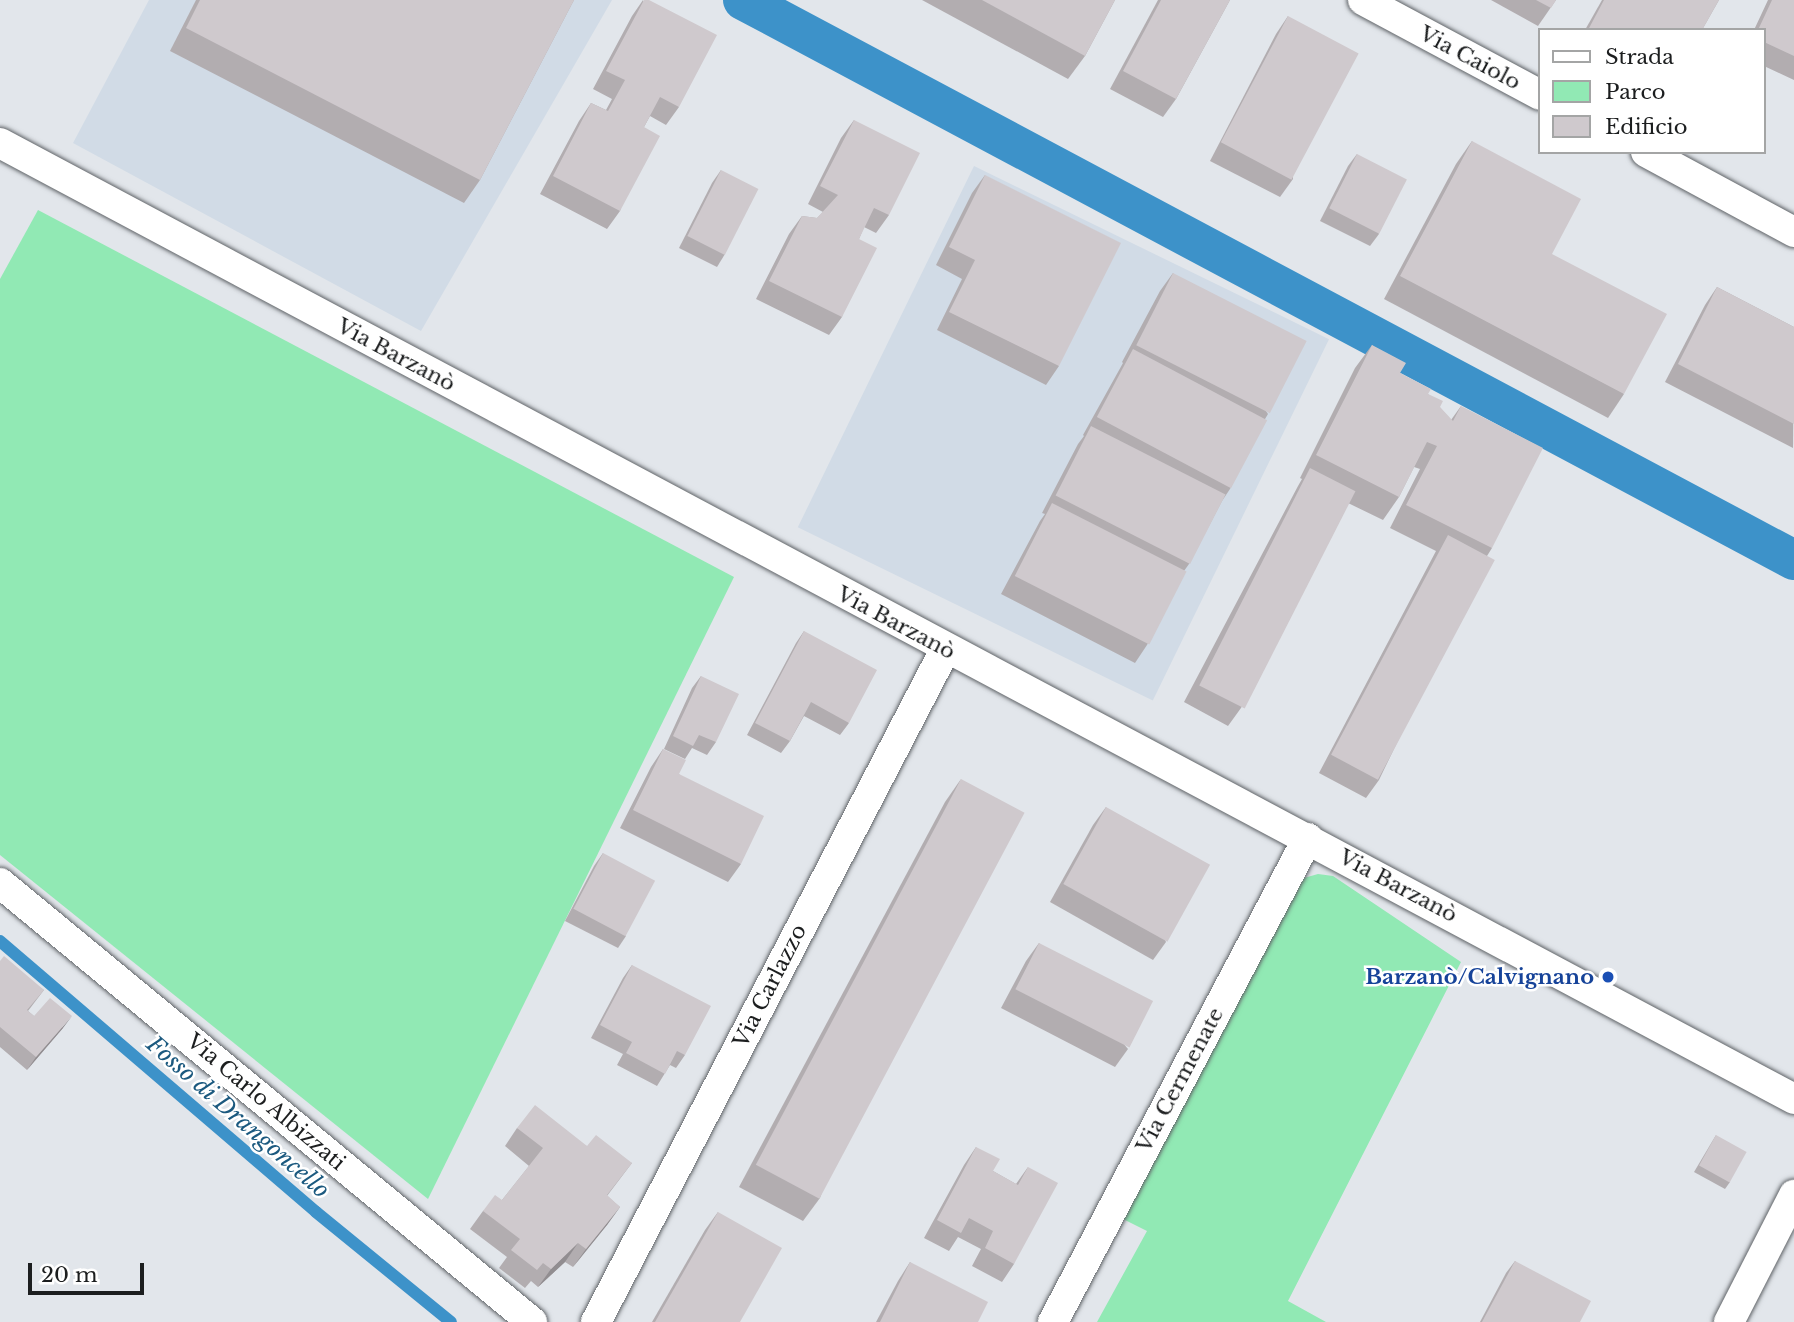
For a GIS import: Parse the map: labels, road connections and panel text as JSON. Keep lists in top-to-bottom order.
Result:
{
  "streets": {
    "street": [
      "Via Caiolo",
      "Via Barzanò",
      "Via Carlazzo",
      "Via Cermenate",
      "Via Carlo Albizzati"
    ]
  },
  "crossings": [
    ["Via Barzanò", "Via Carlazzo"],
    ["Via Barzanò", "Via Cermenate"]
  ],
  "water": ["Fosso di Drangoncello"],
  "places": ["Barzanò/Calvignano"],
  "legend": ["Strada", "Parco", "Edificio"],
  "scale_bar": "20 m"
}
